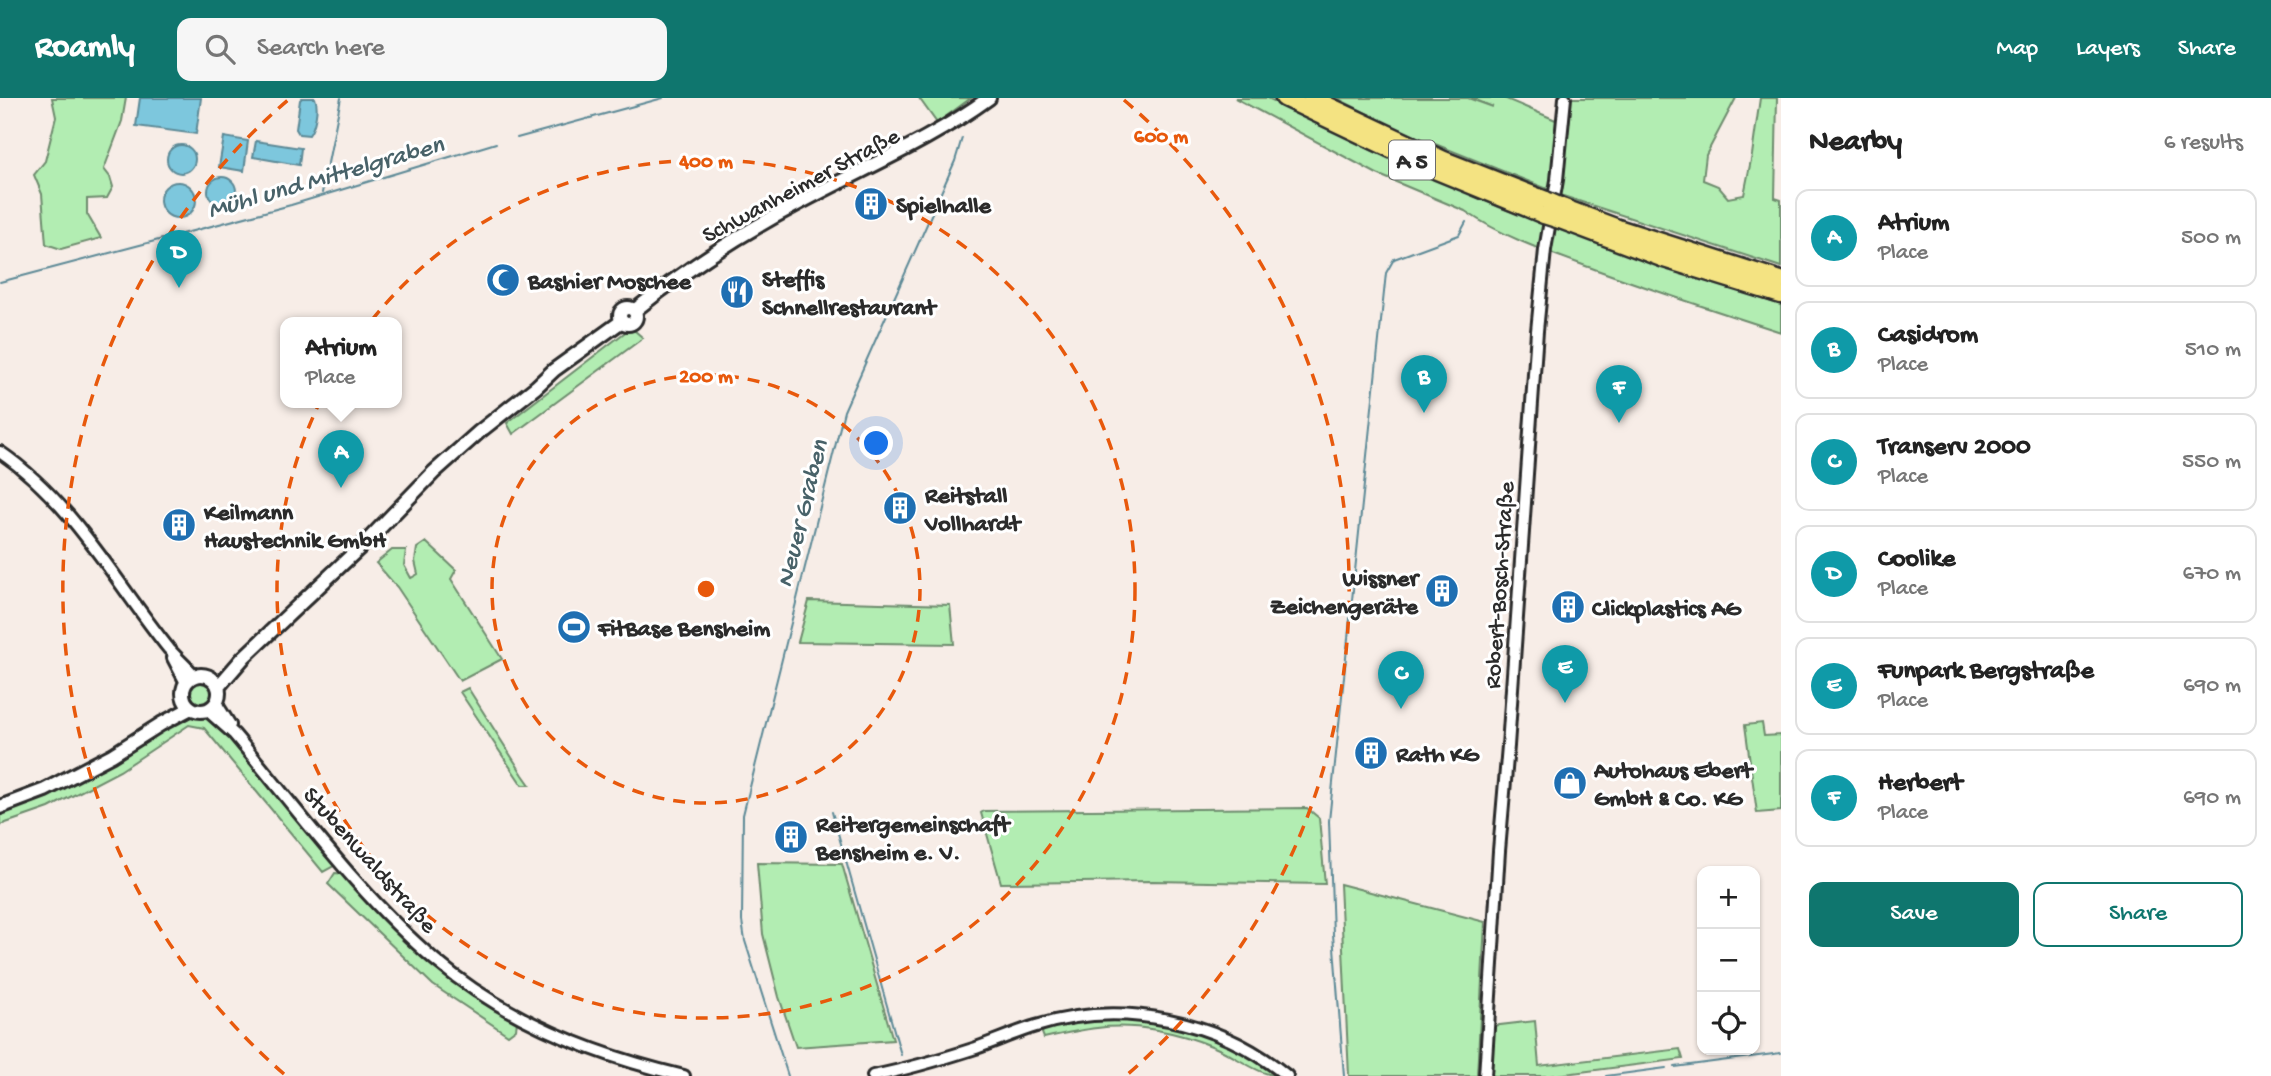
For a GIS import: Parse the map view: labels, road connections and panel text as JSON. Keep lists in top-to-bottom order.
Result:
{
  "streets": {
    "highway": ["A 5"],
    "main road": ["Schwanheimer Straße"],
    "street": ["Robert-Bosch-Straße", "Stubenwaldstraße"]
  },
  "crossings": [
    ["Schwanheimer Straße", "Stubenwaldstraße"]
  ],
  "water": ["Mühl und Mittelgraben", "Neuer Graben"],
  "places": {
    "building": [
      "Spielhalle",
      "Reitstall Vollhardt",
      "Keilmann Haustechnik GmbH",
      "Wissner Zeichengeräte",
      "Clickplastics AG",
      "Rath KG",
      "Reitergemeinschaft Bensheim e. V."
    ],
    "mosque": ["Bashier Moschee"],
    "restaurant": ["Steffis Schnellrestaurant"],
    "sports": ["FitBase Bensheim"],
    "shop": ["Autohaus Ebert GmbH & Co. KG"]
  },
  "page": {
    "header": "Roamly",
    "search": "Search here",
    "nav": ["Map", "Layers", "Share"],
    "heading": ["Nearby", "6 results"],
    "list": [
      {
        "mark": "A",
        "name": "Atrium",
        "note": "Place",
        "value": "500 m"
      },
      {
        "mark": "B",
        "name": "Casidrom",
        "note": "Place",
        "value": "510 m"
      },
      {
        "mark": "C",
        "name": "Transerv 2000",
        "note": "Place",
        "value": "550 m"
      },
      {
        "mark": "D",
        "name": "Coolike",
        "note": "Place",
        "value": "670 m"
      },
      {
        "mark": "E",
        "name": "Funpark Bergstraße",
        "note": "Place",
        "value": "690 m"
      },
      {
        "mark": "F",
        "name": "Herbert",
        "note": "Place",
        "value": "690 m"
      }
    ],
    "pins": [
      "D",
      "B",
      "F",
      "A",
      "E",
      "C"
    ],
    "popup": ["Atrium", "Place"],
    "buttons": ["Save", "Share"],
    "map_buttons": ["+", "−"]
  },
  "rings": ["600 m", "400 m", "200 m"]
}
